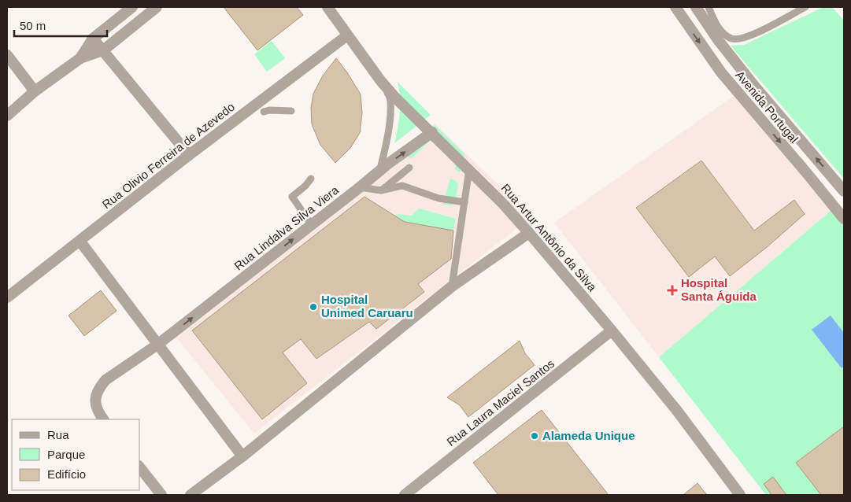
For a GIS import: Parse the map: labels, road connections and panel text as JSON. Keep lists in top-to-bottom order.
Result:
{
  "streets": {
    "street": [
      "Avenida Portugal",
      "Rua Olivio Ferreira de Azevedo",
      "Rua Lindalva Silva Viera",
      "Rua Artur Antônio da Silva",
      "Rua Laura Maciel Santos"
    ]
  },
  "crossings": [
    ["Rua Olivio Ferreira de Azevedo", "Rua Artur Antônio da Silva"],
    ["Rua Lindalva Silva Viera", "Rua Artur Antônio da Silva"],
    ["Rua Artur Antônio da Silva", "Rua Laura Maciel Santos"]
  ],
  "one_way": ["Rua Lindalva Silva Viera"],
  "places": {
    "health": ["Hospital Santa Águida"],
    "other": ["Hospital Unimed Caruaru", "Alameda Unique"]
  },
  "legend": ["Rua", "Parque", "Edifício"],
  "scale_bar": "50 m"
}
